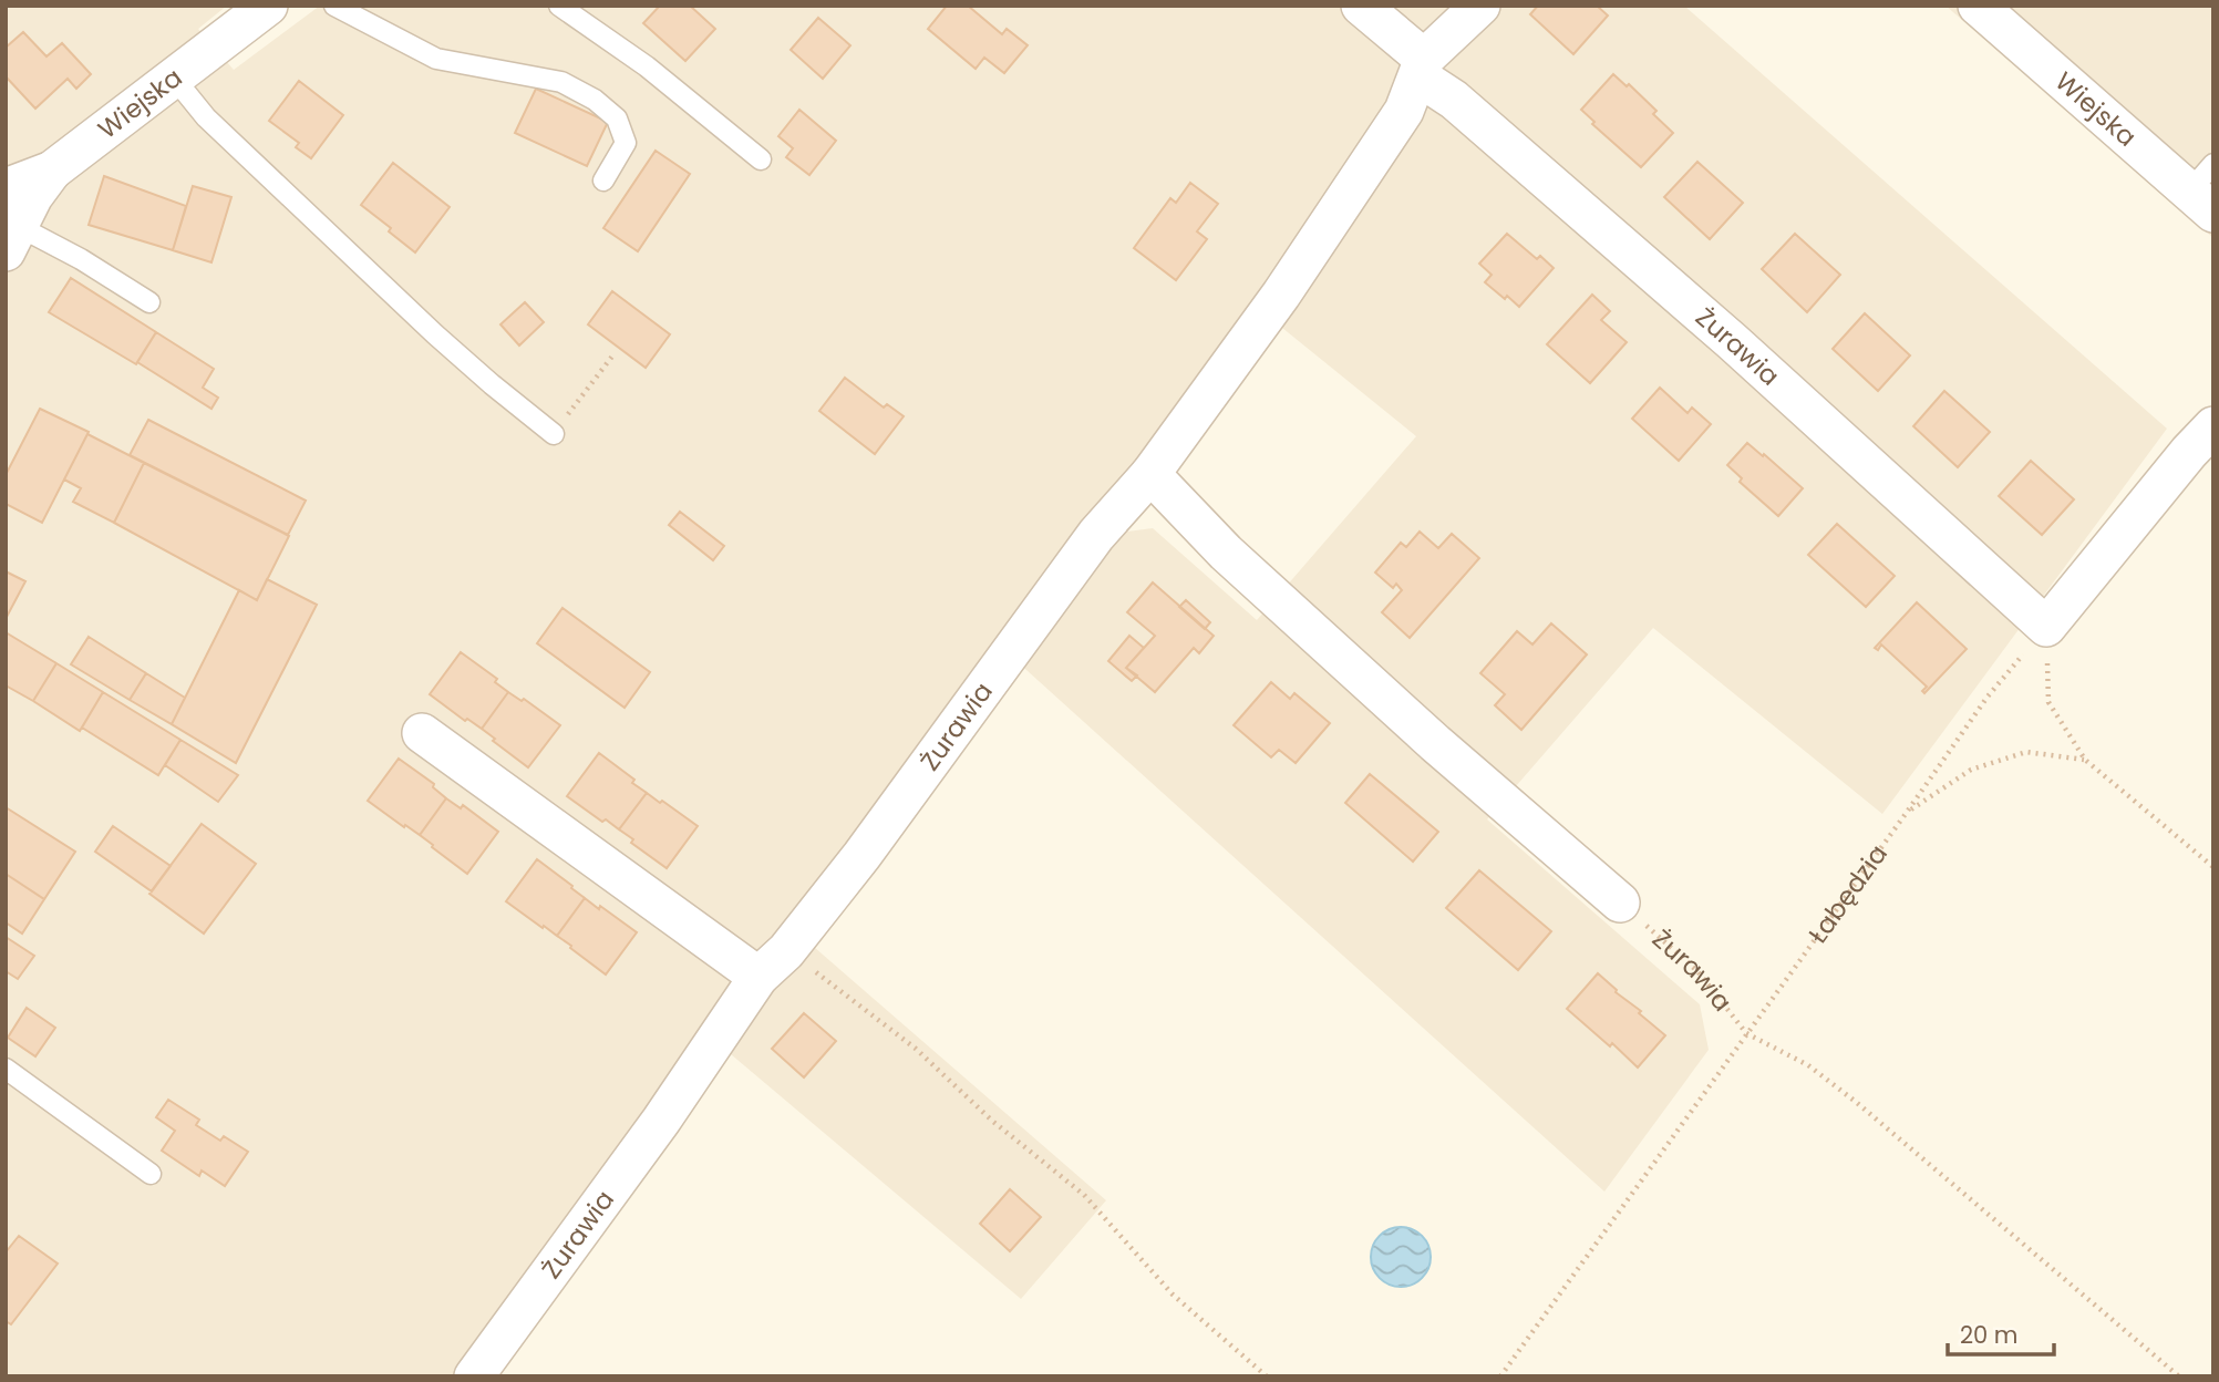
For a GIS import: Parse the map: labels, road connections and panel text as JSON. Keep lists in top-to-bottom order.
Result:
{
  "streets": {
    "street": ["Wiejska", "Żurawia"],
    "path": ["Łabędzia"]
  },
  "crossings": [
    ["Żurawia", "Łabędzia"]
  ],
  "scale_bar": "20 m"
}
